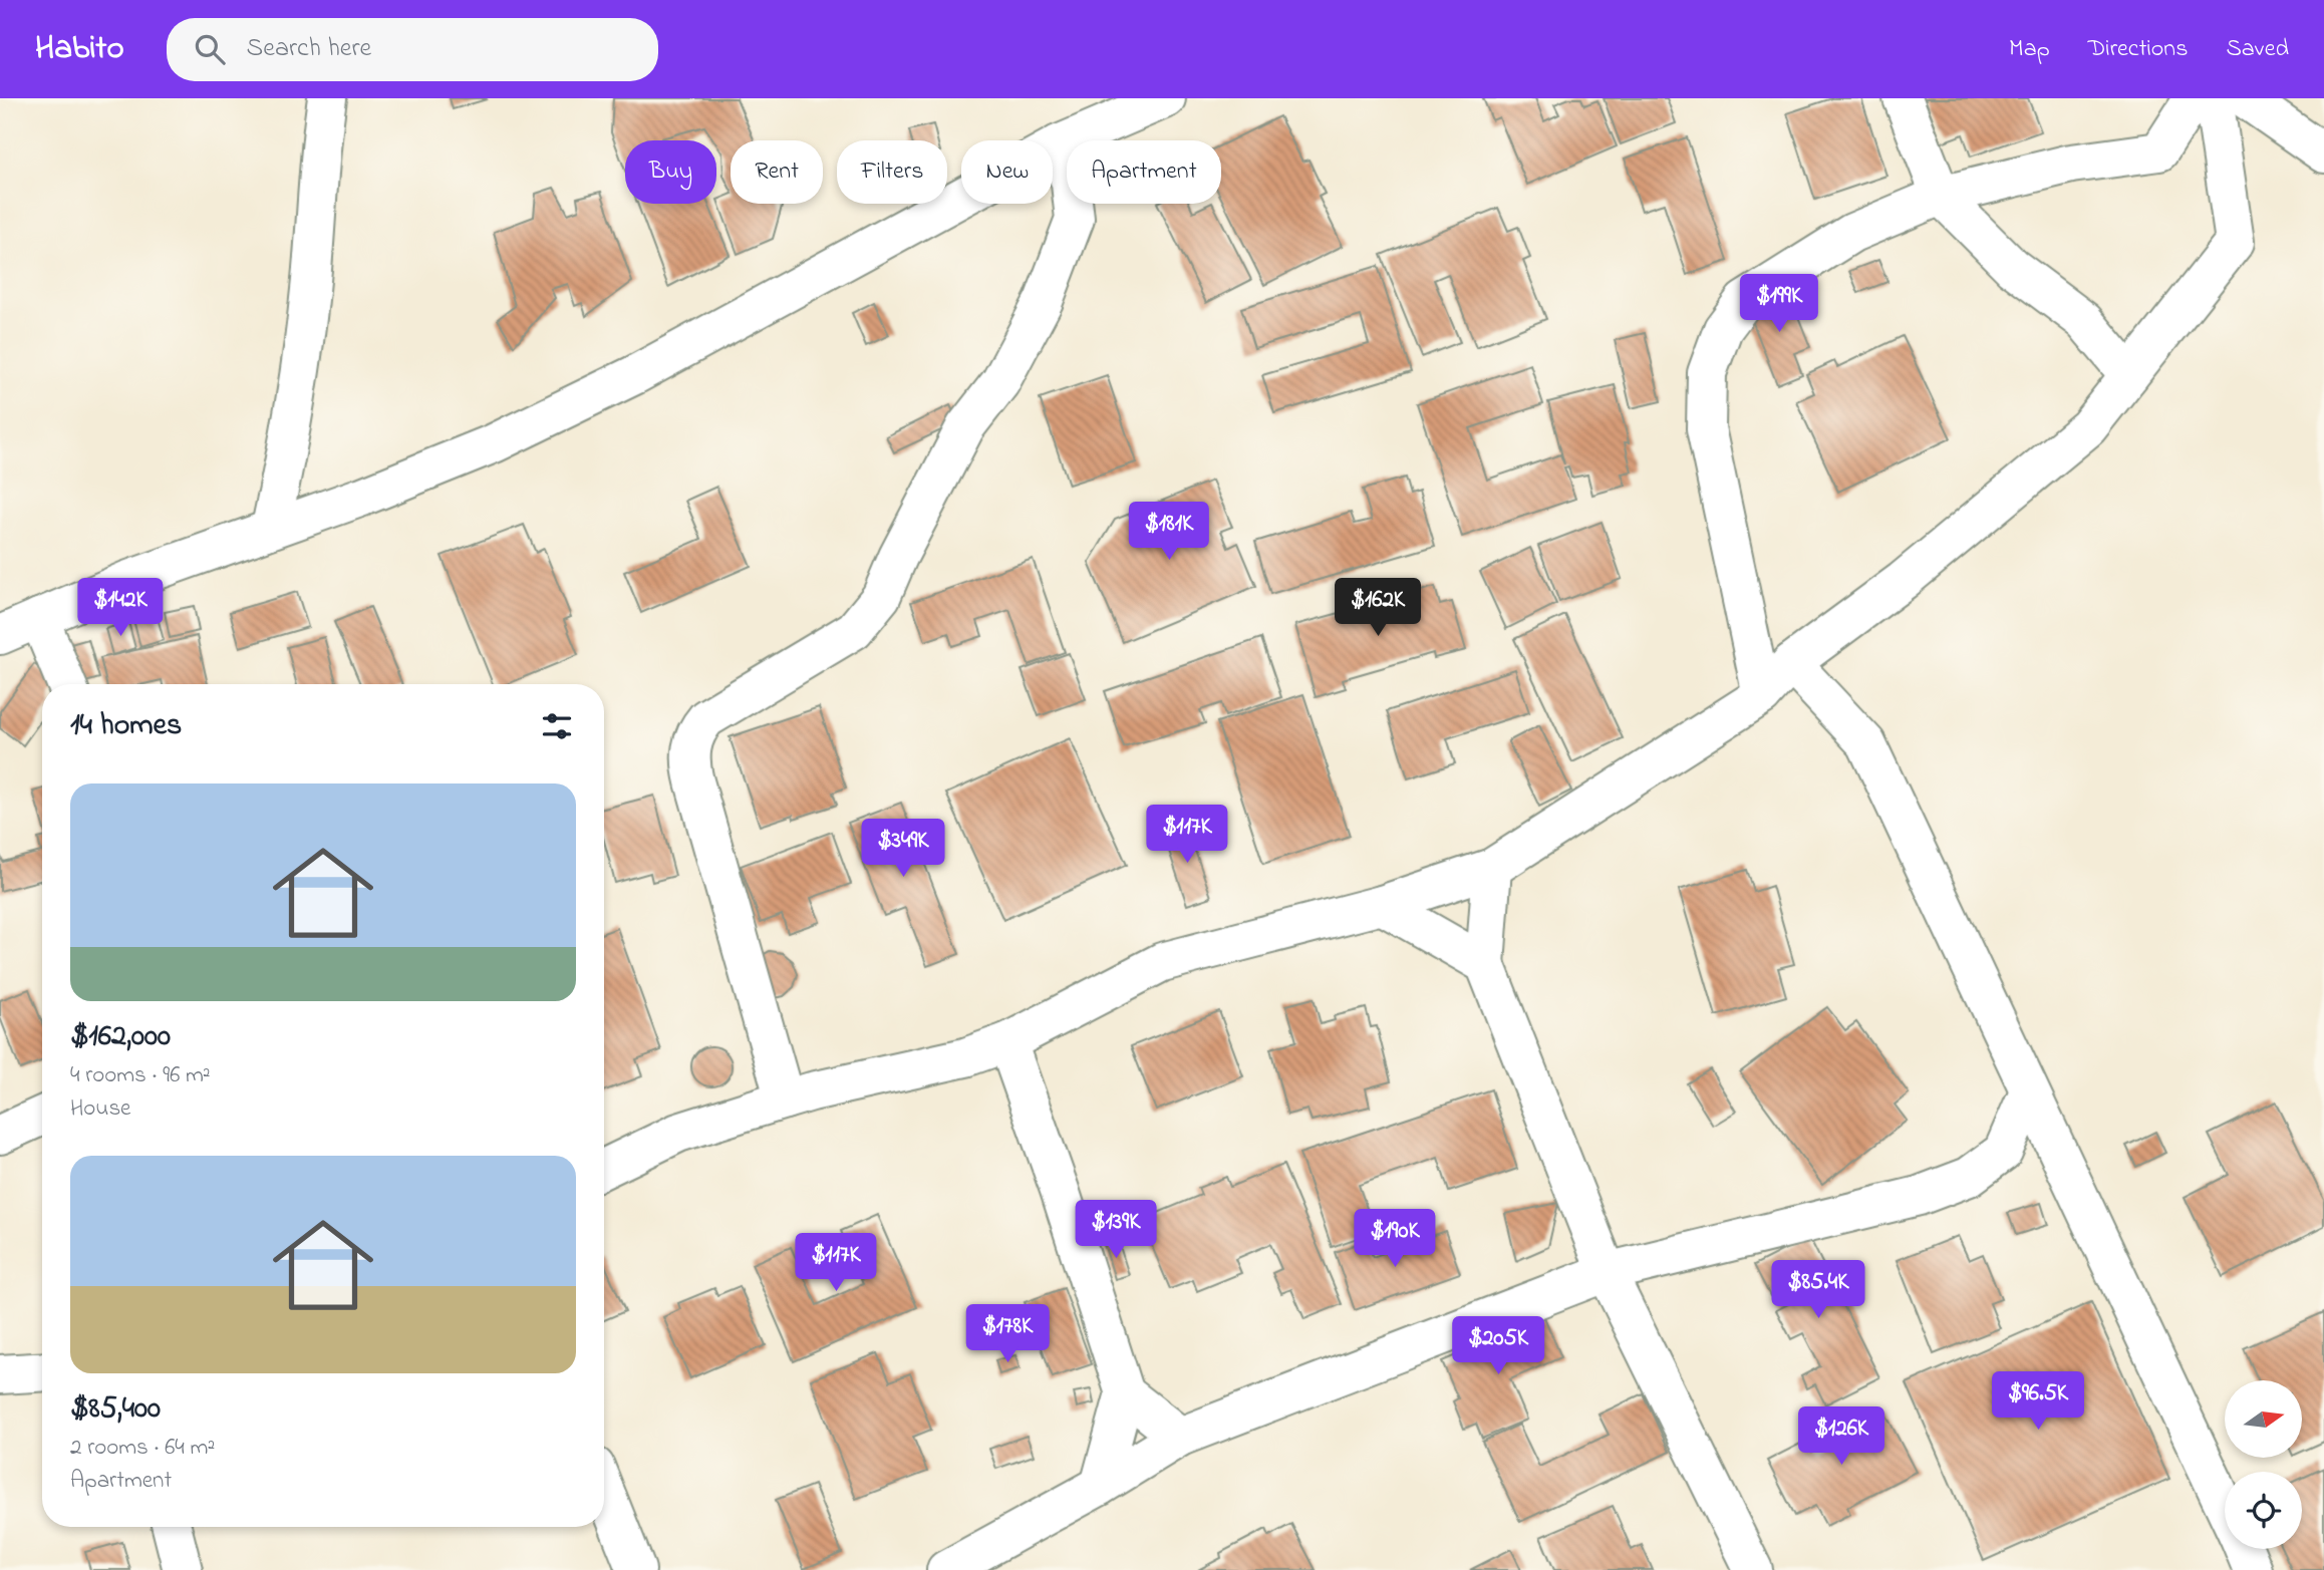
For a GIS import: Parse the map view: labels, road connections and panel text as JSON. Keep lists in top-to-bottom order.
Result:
{
  "north": "right",
  "page": {
    "header": "Habito",
    "search": "Search here",
    "nav": ["Map", "Directions", "Saved"],
    "chip": [
      "Buy",
      "Rent",
      "Filters",
      "New",
      "Apartment"
    ],
    "price": [
      "$199K",
      "$181K",
      "$142K",
      "$162K",
      "$117K",
      "$349K",
      "$139K",
      "$190K",
      "$117K",
      "$85.4K",
      "$178K",
      "$205K",
      "$96.5K",
      "$126K"
    ],
    "heading": "14 homes",
    "list": [
      {
        "name": "$162,000",
        "note": "4 rooms · 96 m² · House"
      },
      {
        "name": "$85,400",
        "note": "2 rooms · 64 m² · Apartment"
      }
    ]
  }
}
